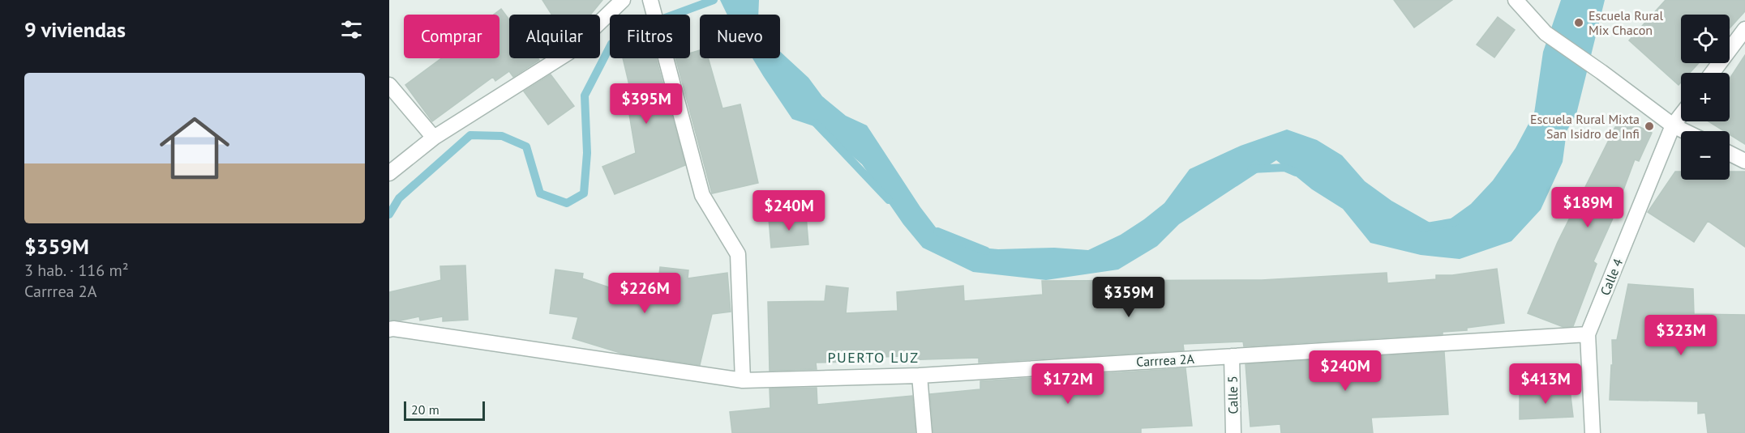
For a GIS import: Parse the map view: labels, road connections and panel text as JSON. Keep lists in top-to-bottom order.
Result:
{
  "streets": {
    "street": ["Calle 4", "Carrrea 2A", "Calle 5"]
  },
  "crossings": [
    ["Calle 4", "Carrrea 2A"],
    ["Carrrea 2A", "Calle 5"]
  ],
  "districts": ["PUERTO LUZ"],
  "places": ["Escuela Rural Mix Chacon", "Escuela Rural Mixta San Isidro de Infi"],
  "scale_bar": "20 m",
  "page": {
    "heading": "9 viviendas",
    "map_buttons": ["+", "−"],
    "chip": [
      "Comprar",
      "Alquilar",
      "Filtros",
      "Nuevo"
    ],
    "list": [
      {
        "name": "$359M",
        "note": "3 hab. · 116 m² · Carrrea 2A"
      }
    ],
    "price": [
      "$395M",
      "$189M",
      "$240M",
      "$226M",
      "$359M",
      "$323M",
      "$240M",
      "$172M",
      "$413M"
    ],
    "scale": "20 m"
  }
}
